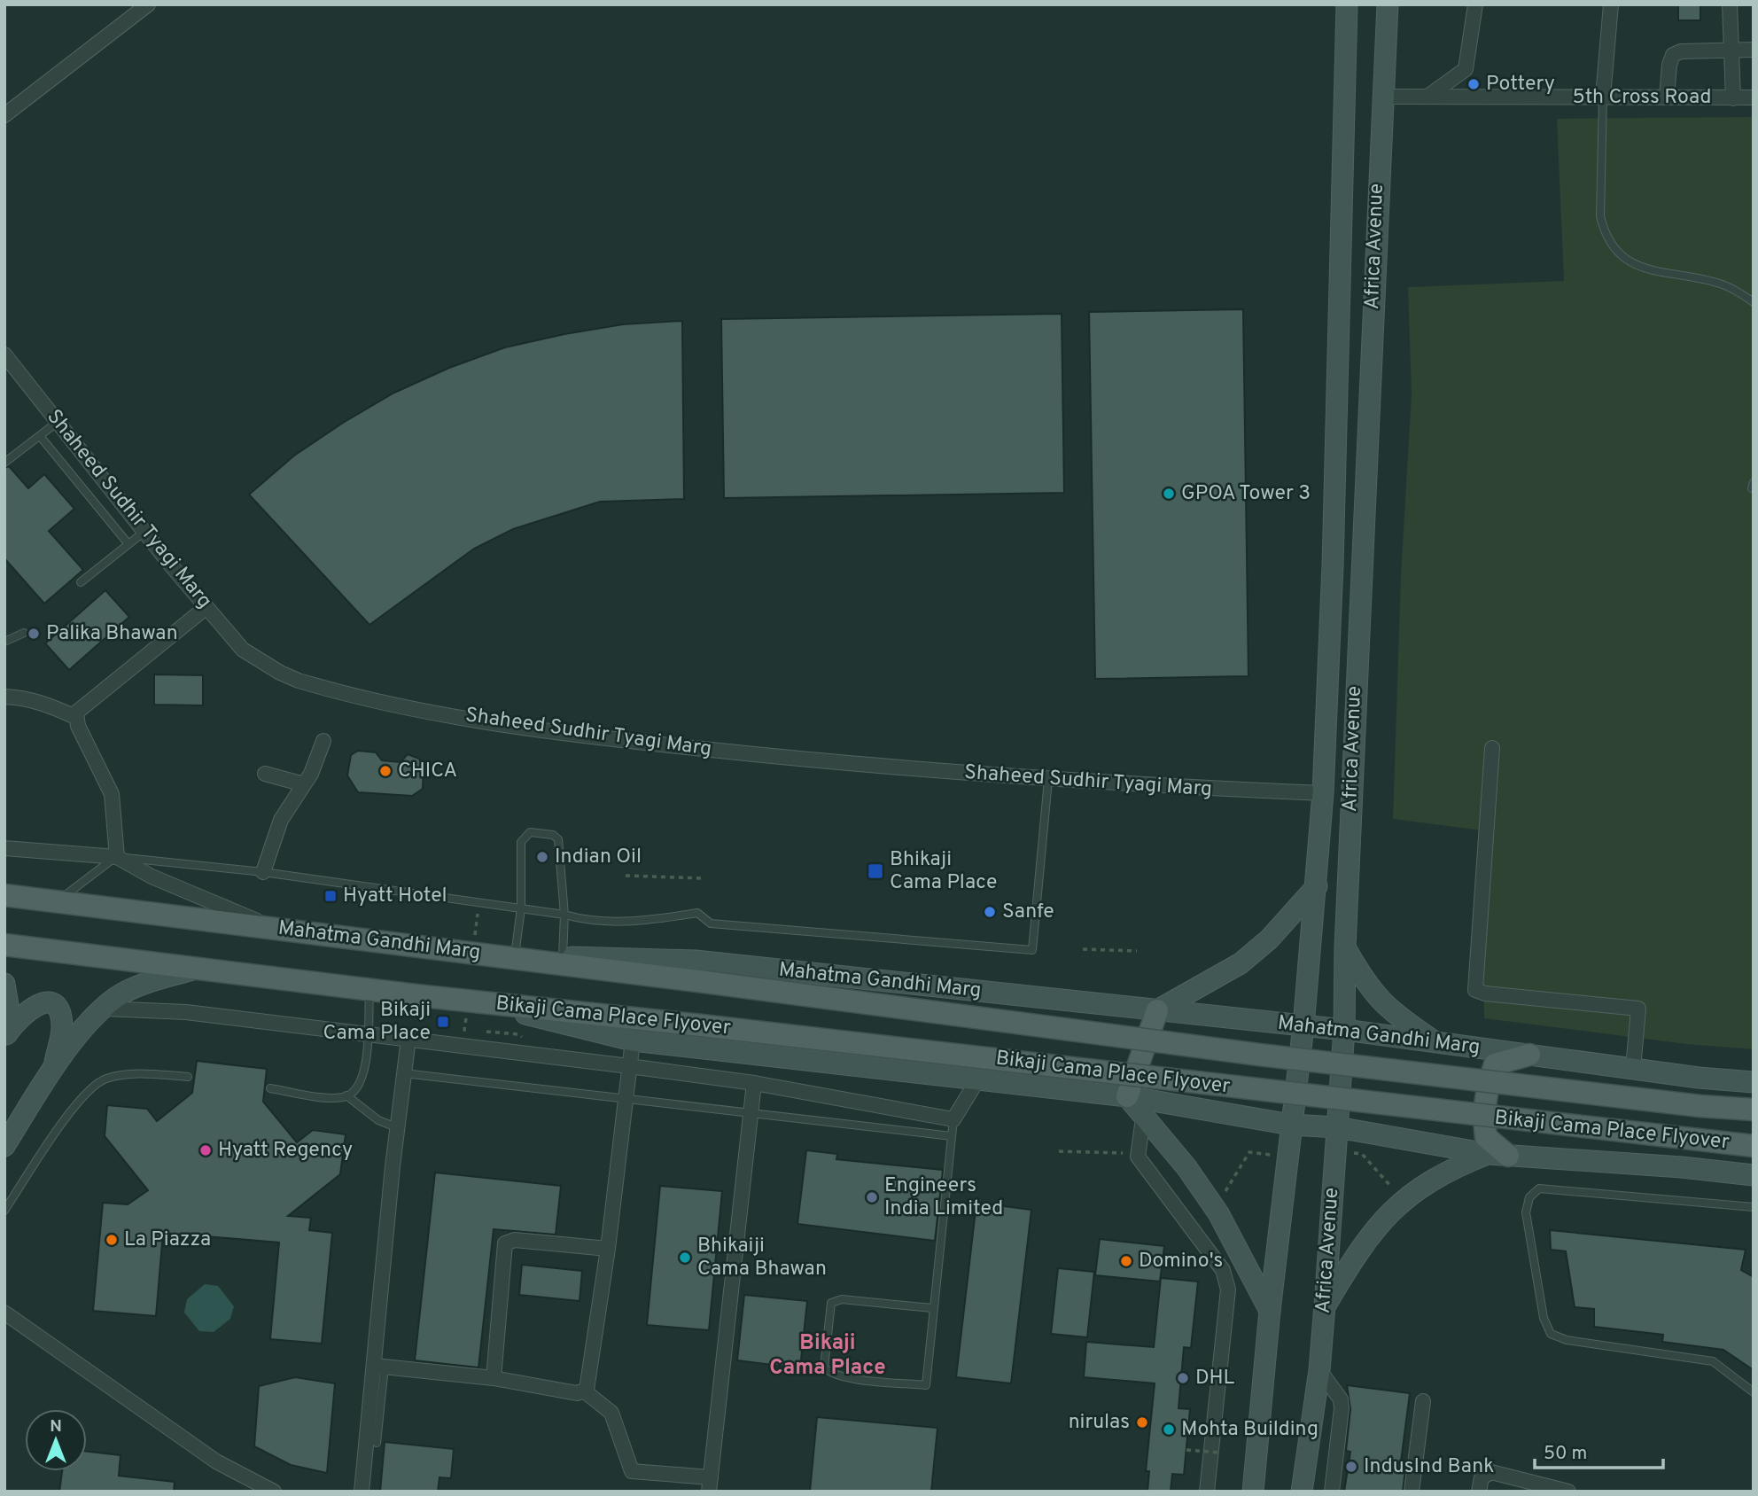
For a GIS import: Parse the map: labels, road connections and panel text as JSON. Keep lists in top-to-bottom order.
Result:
{
  "streets": {
    "main road": ["Africa Avenue", "Mahatma Gandhi Marg", "Bikaji Cama Place Flyover"],
    "street": ["5th Cross Road", "Shaheed Sudhir Tyagi Marg"]
  },
  "crossings": [
    ["5th Cross Road", "Africa Avenue"],
    ["Africa Avenue", "Shaheed Sudhir Tyagi Marg"],
    ["Africa Avenue", "Mahatma Gandhi Marg"],
    ["Mahatma Gandhi Marg", "Bikaji Cama Place Flyover"]
  ],
  "districts": ["Bikaji Cama Place"],
  "places": {
    "other": [
      "Pottery",
      "GPOA Tower 3",
      "Palika Bhawan",
      "CHICA",
      "Indian Oil",
      "Sanfe",
      "Hyatt Regency",
      "Engineers India Limited",
      "La Piazza",
      "Bhikaiji Cama Bhawan",
      "Domino's",
      "DHL",
      "nirulas",
      "Mohta Building",
      "IndusInd Bank"
    ],
    "transit": ["Bhikaji Cama Place", "Hyatt Hotel", "Bikaji Cama Place"]
  },
  "scale_bar": "50 m",
  "north": "top"
}
